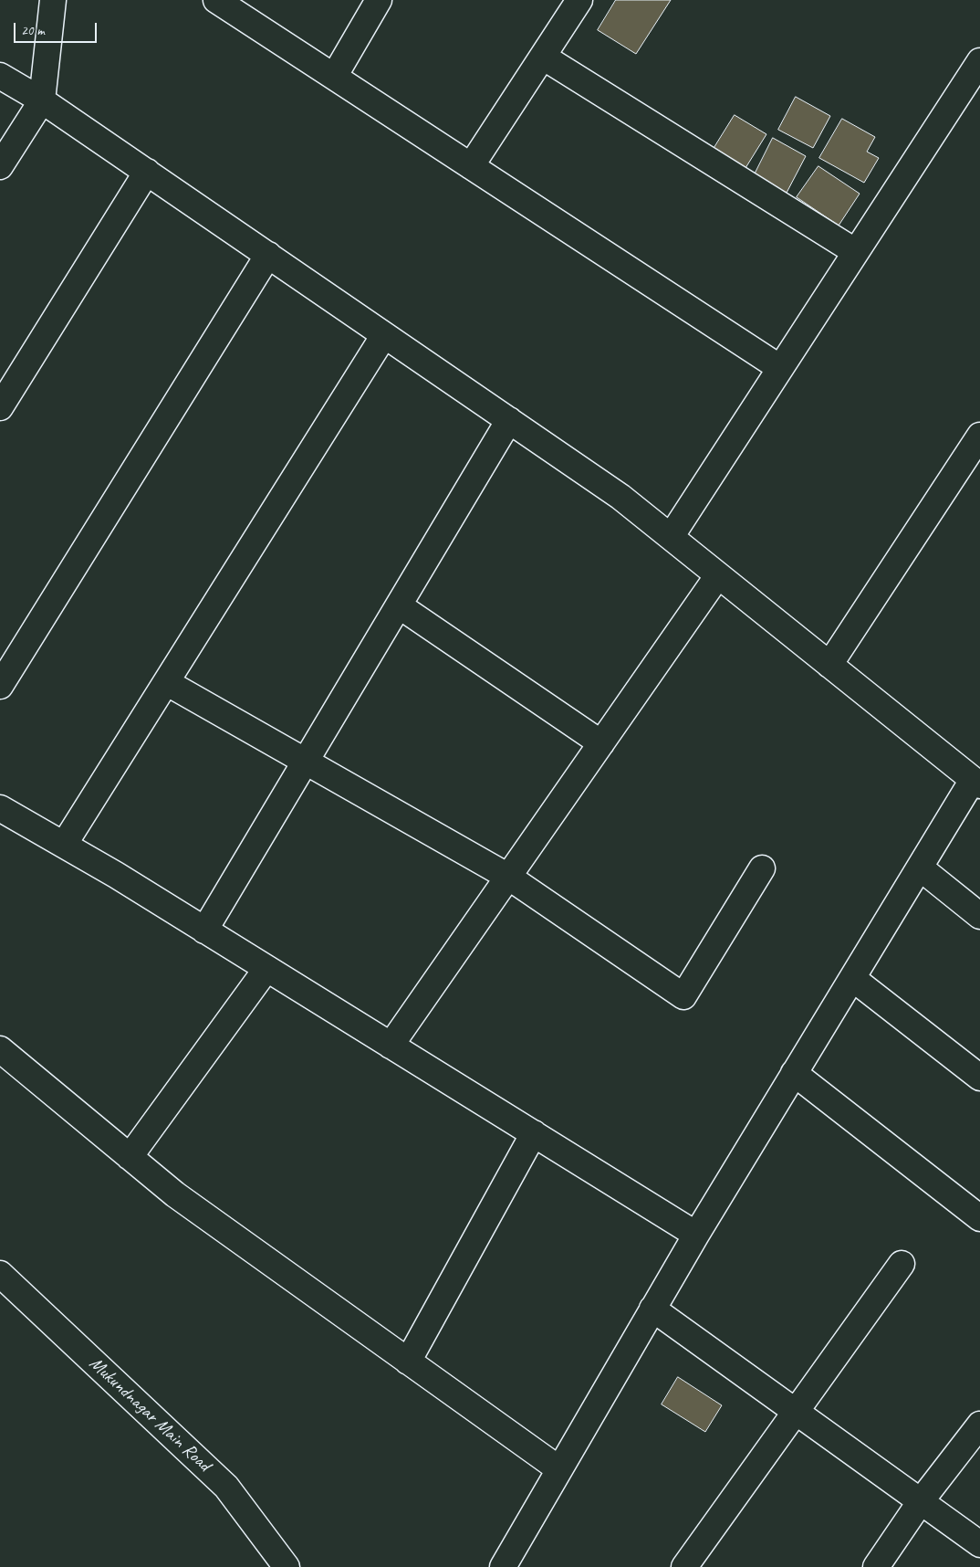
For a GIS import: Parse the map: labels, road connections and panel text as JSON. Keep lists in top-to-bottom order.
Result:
{
  "streets": {
    "street": ["Mukundnagar Main Road"]
  },
  "scale_bar": "20 m"
}
